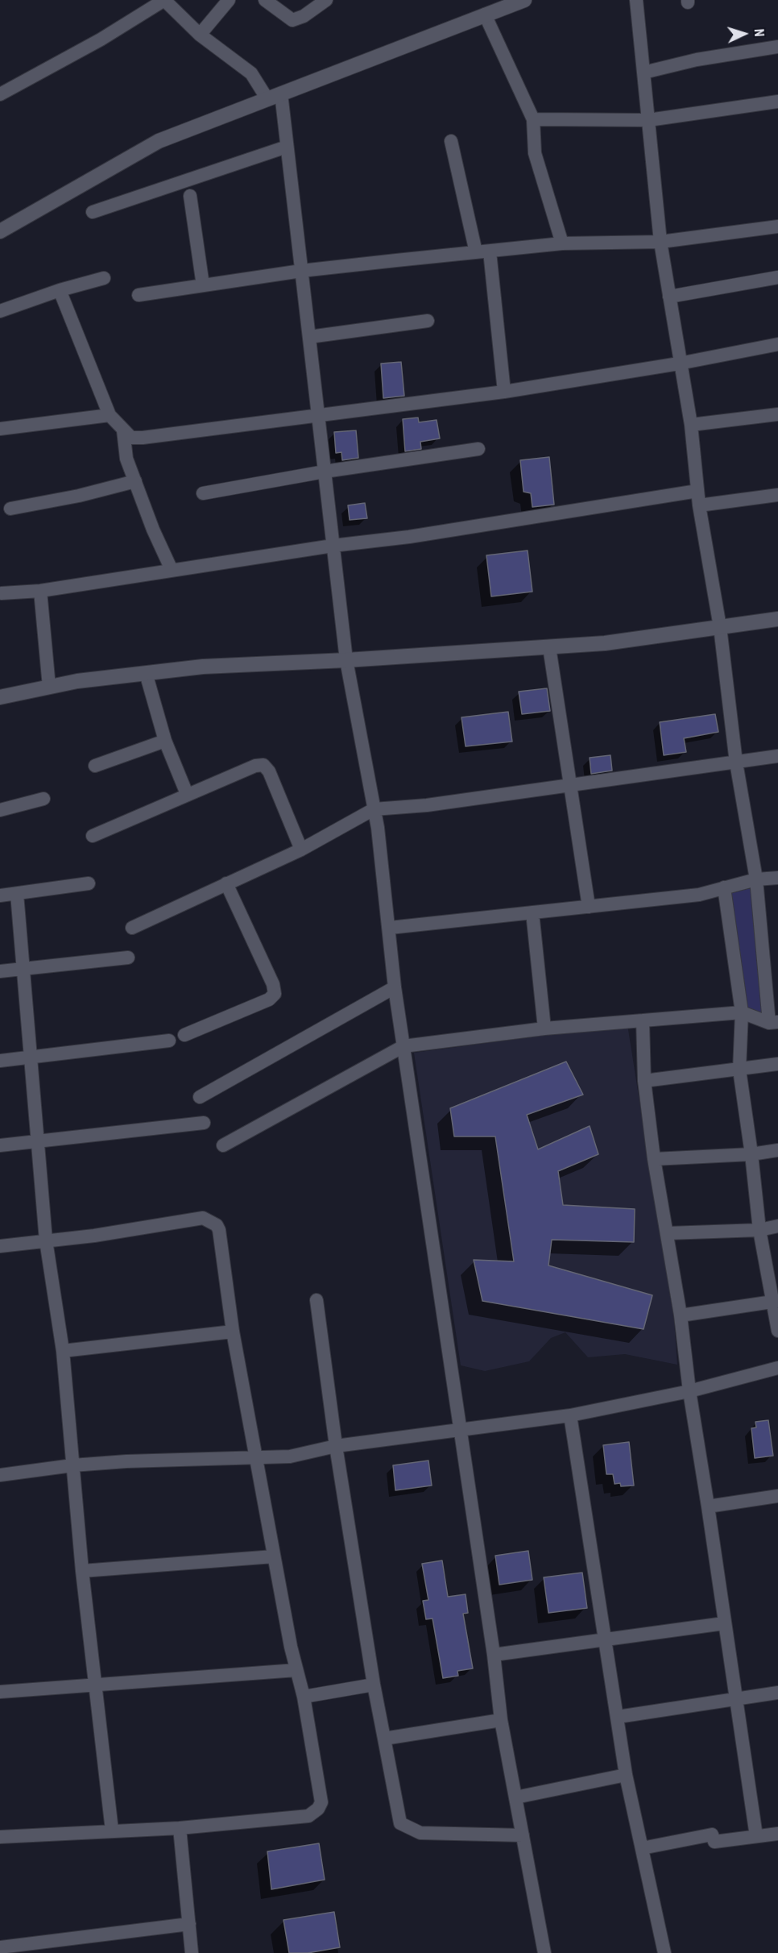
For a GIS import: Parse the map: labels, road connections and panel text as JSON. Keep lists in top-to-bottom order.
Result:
{
  "north": "right"
}
